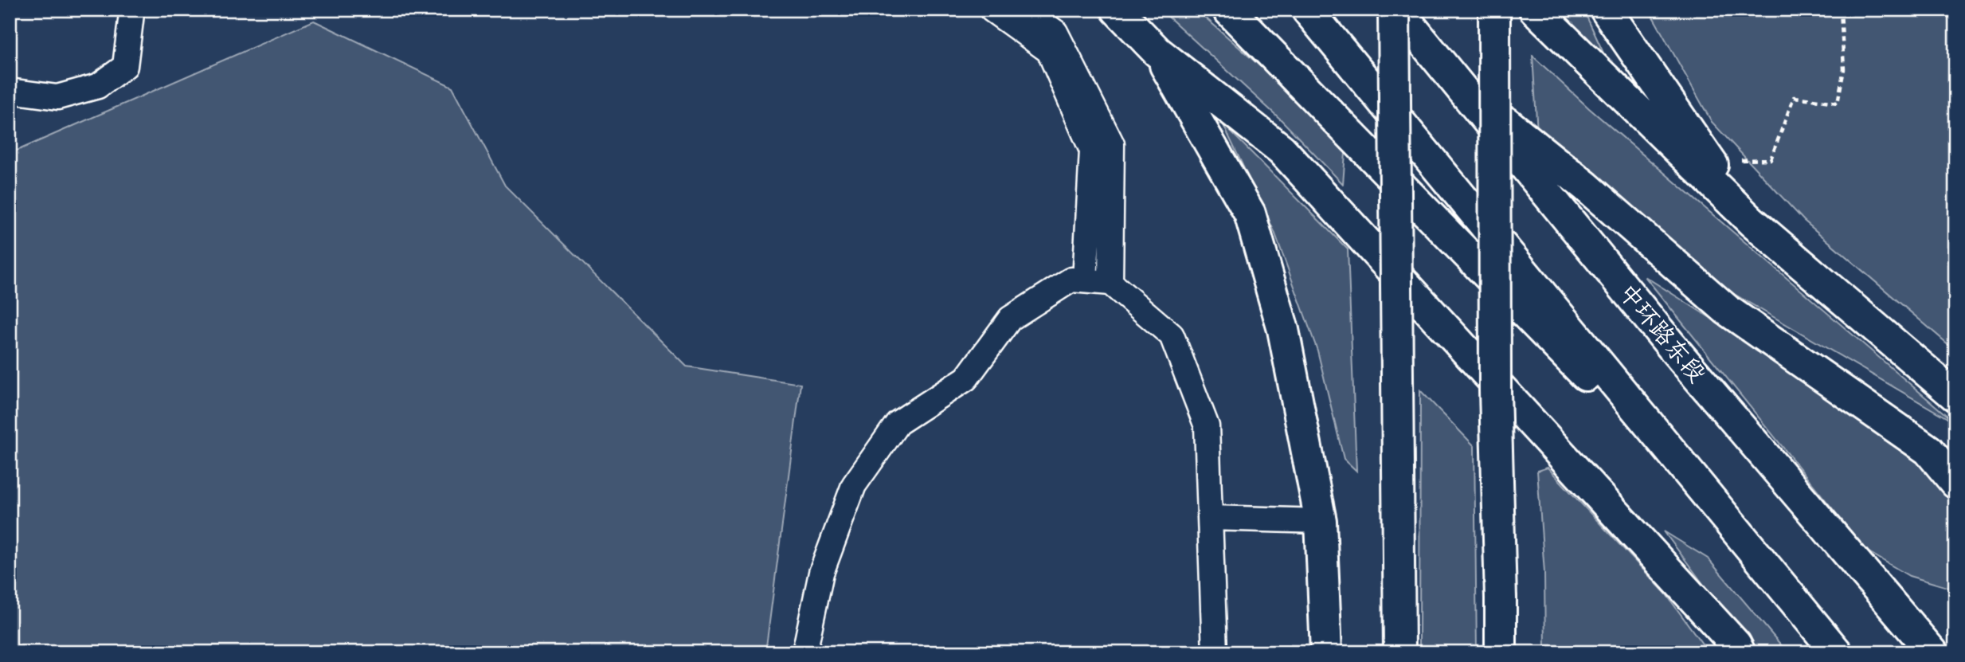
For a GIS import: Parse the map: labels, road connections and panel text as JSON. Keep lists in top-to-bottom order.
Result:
{
  "streets": {
    "highway": ["中环路东段"]
  }
}
